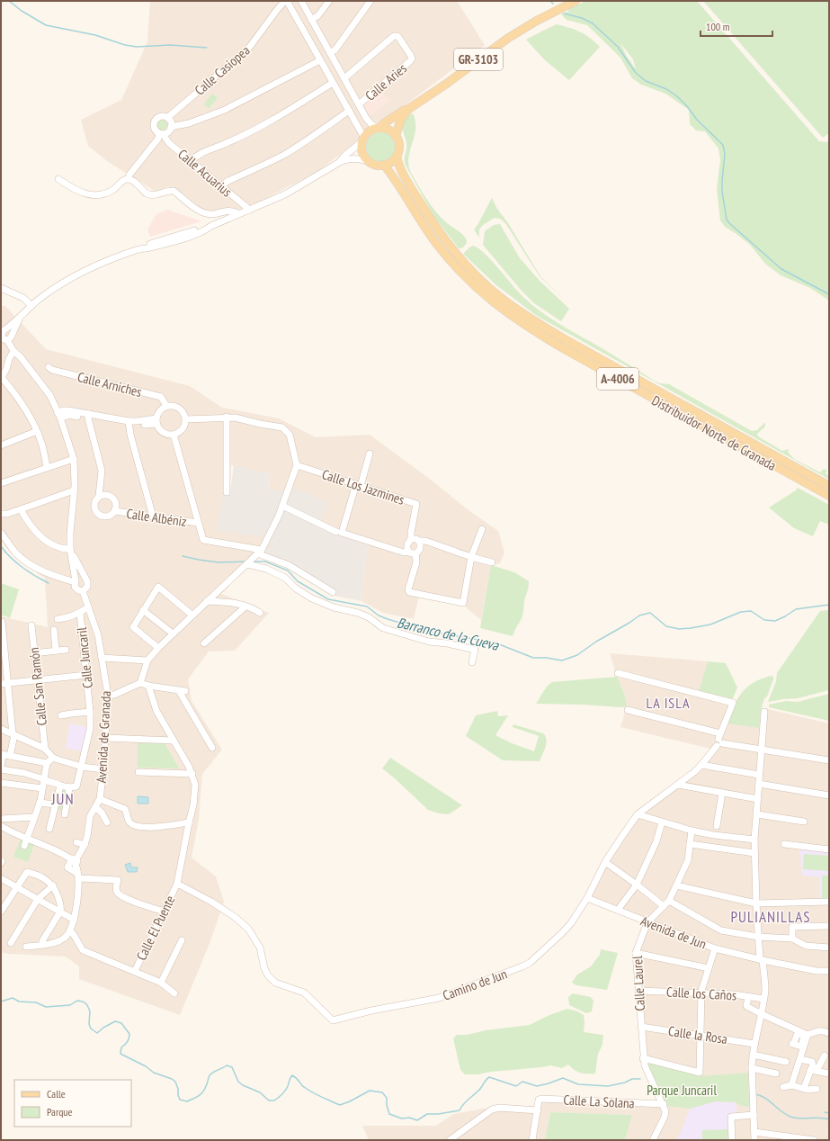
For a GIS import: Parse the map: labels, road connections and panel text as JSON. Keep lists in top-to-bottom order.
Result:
{
  "streets": {
    "main road": ["GR-3103", "A-4006", "Distribuidor Norte de Granada"],
    "street": [
      "Calle Casiopea",
      "Calle Aries",
      "Calle Acuarius",
      "Calle Arniches",
      "Calle Los Jazmines",
      "Calle Albéniz",
      "Calle Juncaril",
      "Calle San Ramón",
      "Avenida de Granada",
      "Calle El Puente",
      "Avenida de Jun",
      "Calle Laurel",
      "Camino de Jun",
      "Calle los Caños",
      "Calle la Rosa",
      "Calle La Solana"
    ]
  },
  "crossings": [
    ["GR-3103", "Calle Acuarius"],
    ["GR-3103", "Distribuidor Norte de Granada"],
    ["Calle Casiopea", "Calle Acuarius"],
    ["Calle El Puente", "Camino de Jun"],
    ["Avenida de Jun", "Calle Laurel"],
    ["Avenida de Jun", "Camino de Jun"],
    ["Calle Laurel", "Calle los Caños"],
    ["Calle Laurel", "Calle la Rosa"],
    ["Calle Laurel", "Calle La Solana"]
  ],
  "districts": ["LA ISLA", "JUN", "PULIANILLAS"],
  "water": ["Barranco de la Cueva"],
  "parks": ["Parque Juncaril"],
  "legend": ["Calle", "Parque"],
  "scale_bar": "100 m"
}
